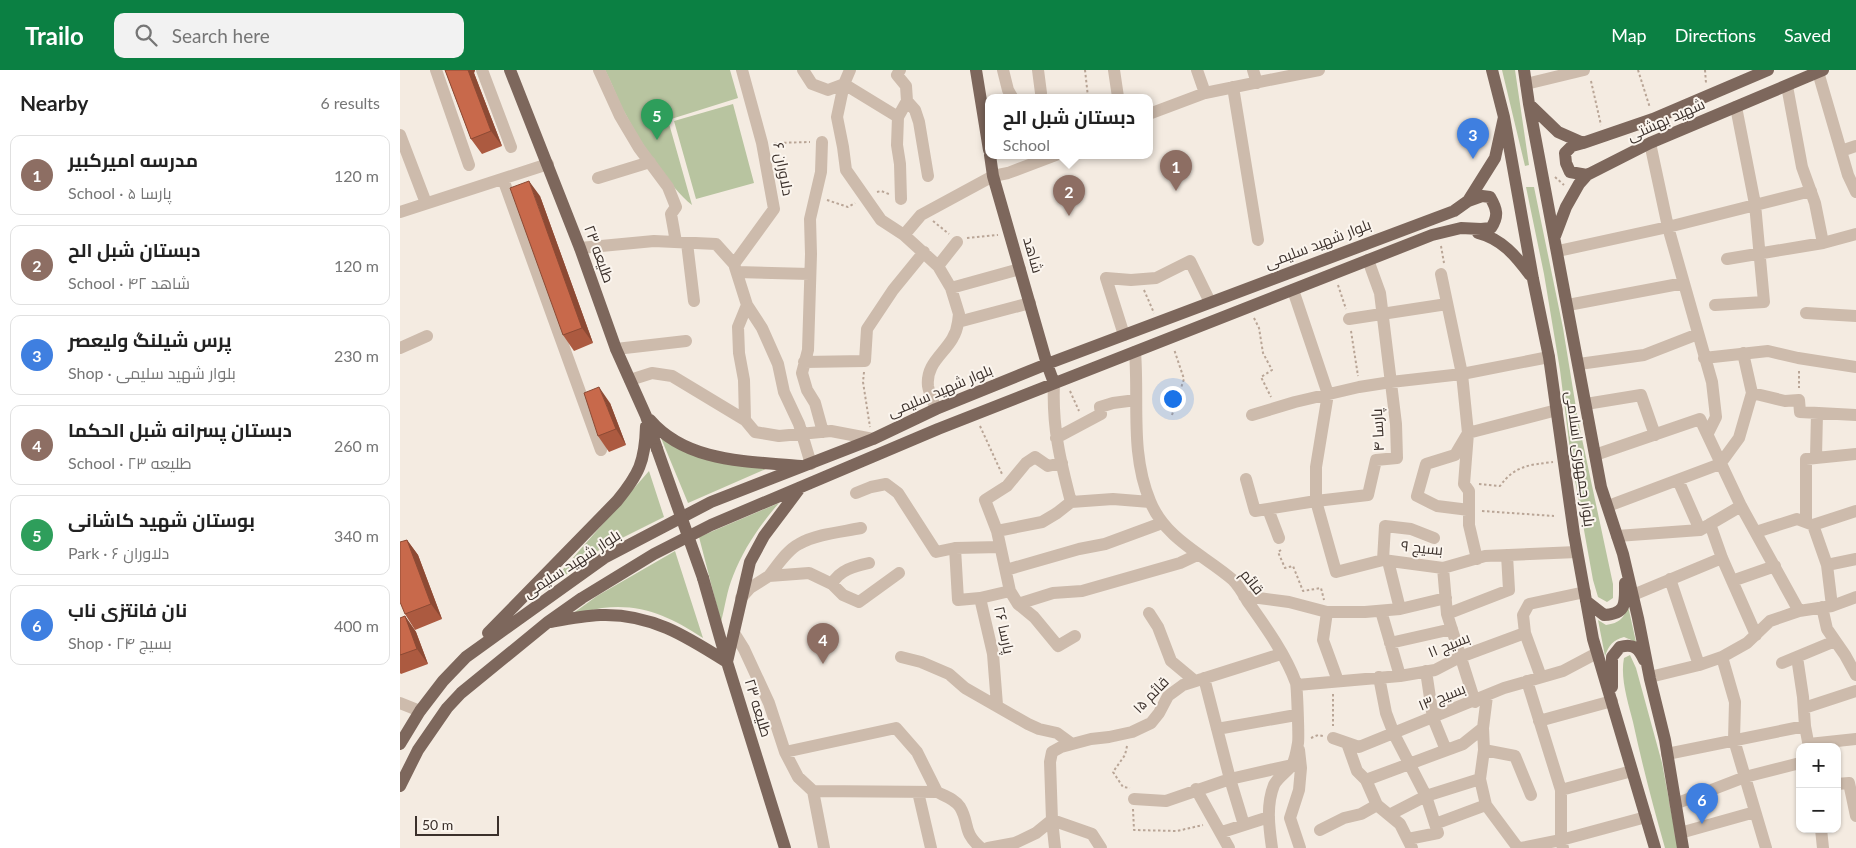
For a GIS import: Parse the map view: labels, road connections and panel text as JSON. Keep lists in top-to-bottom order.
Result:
{
  "streets": {
    "main road": [
      "شهید بهشتی",
      "بلوار شهید سلیمی",
      "طلیعه ۲۳",
      "شاهد",
      "بلوار جمهوری اسلامی"
    ],
    "street": [
      "دلاوران ۶",
      "پارسا ۴",
      "بسیج ۹",
      "قائم",
      "پارسا ۲۶",
      "بسیج ۱۱",
      "قائم ۱۵",
      "بسیج ۱۳"
    ]
  },
  "crossings": [
    ["شهید بهشتی", "بلوار جمهوری اسلامی"],
    ["بلوار شهید سلیمی", "شاهد"],
    ["بلوار شهید سلیمی", "بلوار جمهوری اسلامی"],
    ["پارسا ۴", "بسیج ۹"],
    ["بلوار جمهوری اسلامی", "بسیج ۹"],
    ["بلوار جمهوری اسلامی", "بسیج ۱۳"],
    ["قائم", "بسیج ۱۱"],
    ["قائم", "قائم ۱۵"]
  ],
  "scale_bar": "50 m",
  "page": {
    "header": "Trailo",
    "search": "Search here",
    "nav": ["Map", "Directions", "Saved"],
    "heading": ["Nearby", "6 results"],
    "popup": ["دبستان شبل الح", "School"],
    "pins": [
      "5",
      "3",
      "1",
      "2",
      "4",
      "6"
    ],
    "list": [
      {
        "mark": "1",
        "name": "مدرسه امیرکبیر",
        "note": "School · پارسا ۵",
        "value": "120 m"
      },
      {
        "mark": "2",
        "name": "دبستان شبل الح",
        "note": "School · شاهد ۴۲",
        "value": "120 m"
      },
      {
        "mark": "3",
        "name": "پرس شیلنگ ولیعصر",
        "note": "Shop · بلوار شهید سلیمی",
        "value": "230 m"
      },
      {
        "mark": "4",
        "name": "دبستان پسرانه شبل الحکما",
        "note": "School · طلیعه ۲۳",
        "value": "260 m"
      },
      {
        "mark": "5",
        "name": "بوستان شهید کاشانی",
        "note": "Park · دلاوران ۶",
        "value": "340 m"
      },
      {
        "mark": "6",
        "name": "نان فانتزی ناب",
        "note": "Shop · بسیج ۲۴",
        "value": "400 m"
      }
    ],
    "map_buttons": ["+", "−"],
    "scale": "50 m"
  }
}
